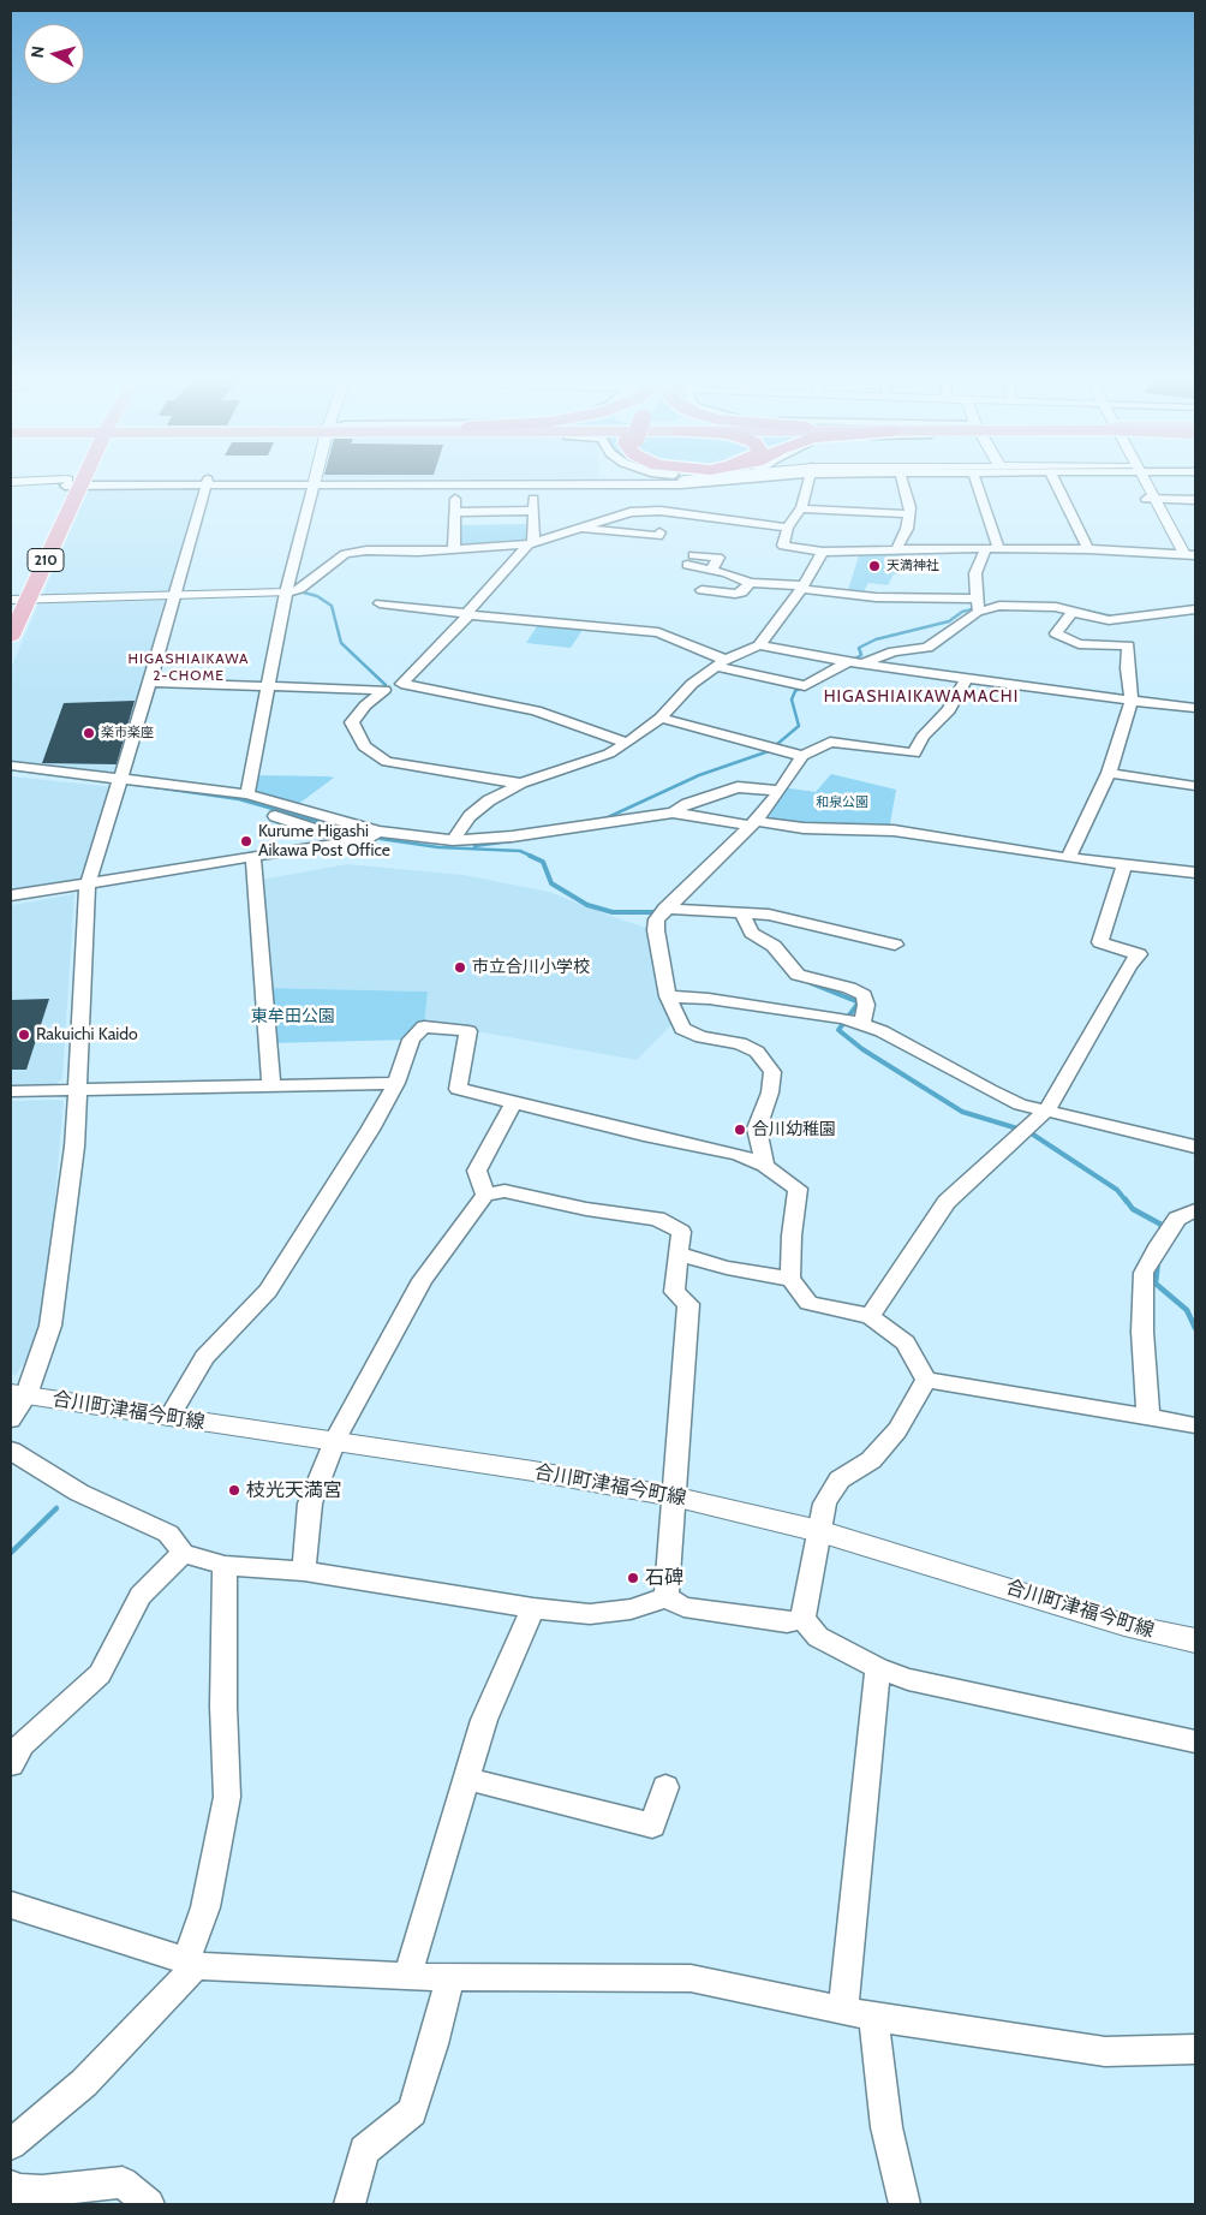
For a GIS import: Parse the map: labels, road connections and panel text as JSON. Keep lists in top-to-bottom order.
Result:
{
  "streets": {
    "highway": ["210"],
    "street": ["合川町津福今町線"]
  },
  "districts": ["HIGASHIAIKAWA 2-CHOME", "HIGASHIAIKAWAMACHI"],
  "parks": ["和泉公園", "東牟田公園"],
  "places": [
    "天満神社",
    "楽市楽座",
    "Kurume Higashi Aikawa Post Office",
    "市立合川小学校",
    "Rakuichi Kaido",
    "合川幼稚園",
    "枝光天満宮",
    "石碑"
  ],
  "north": "left"
}
